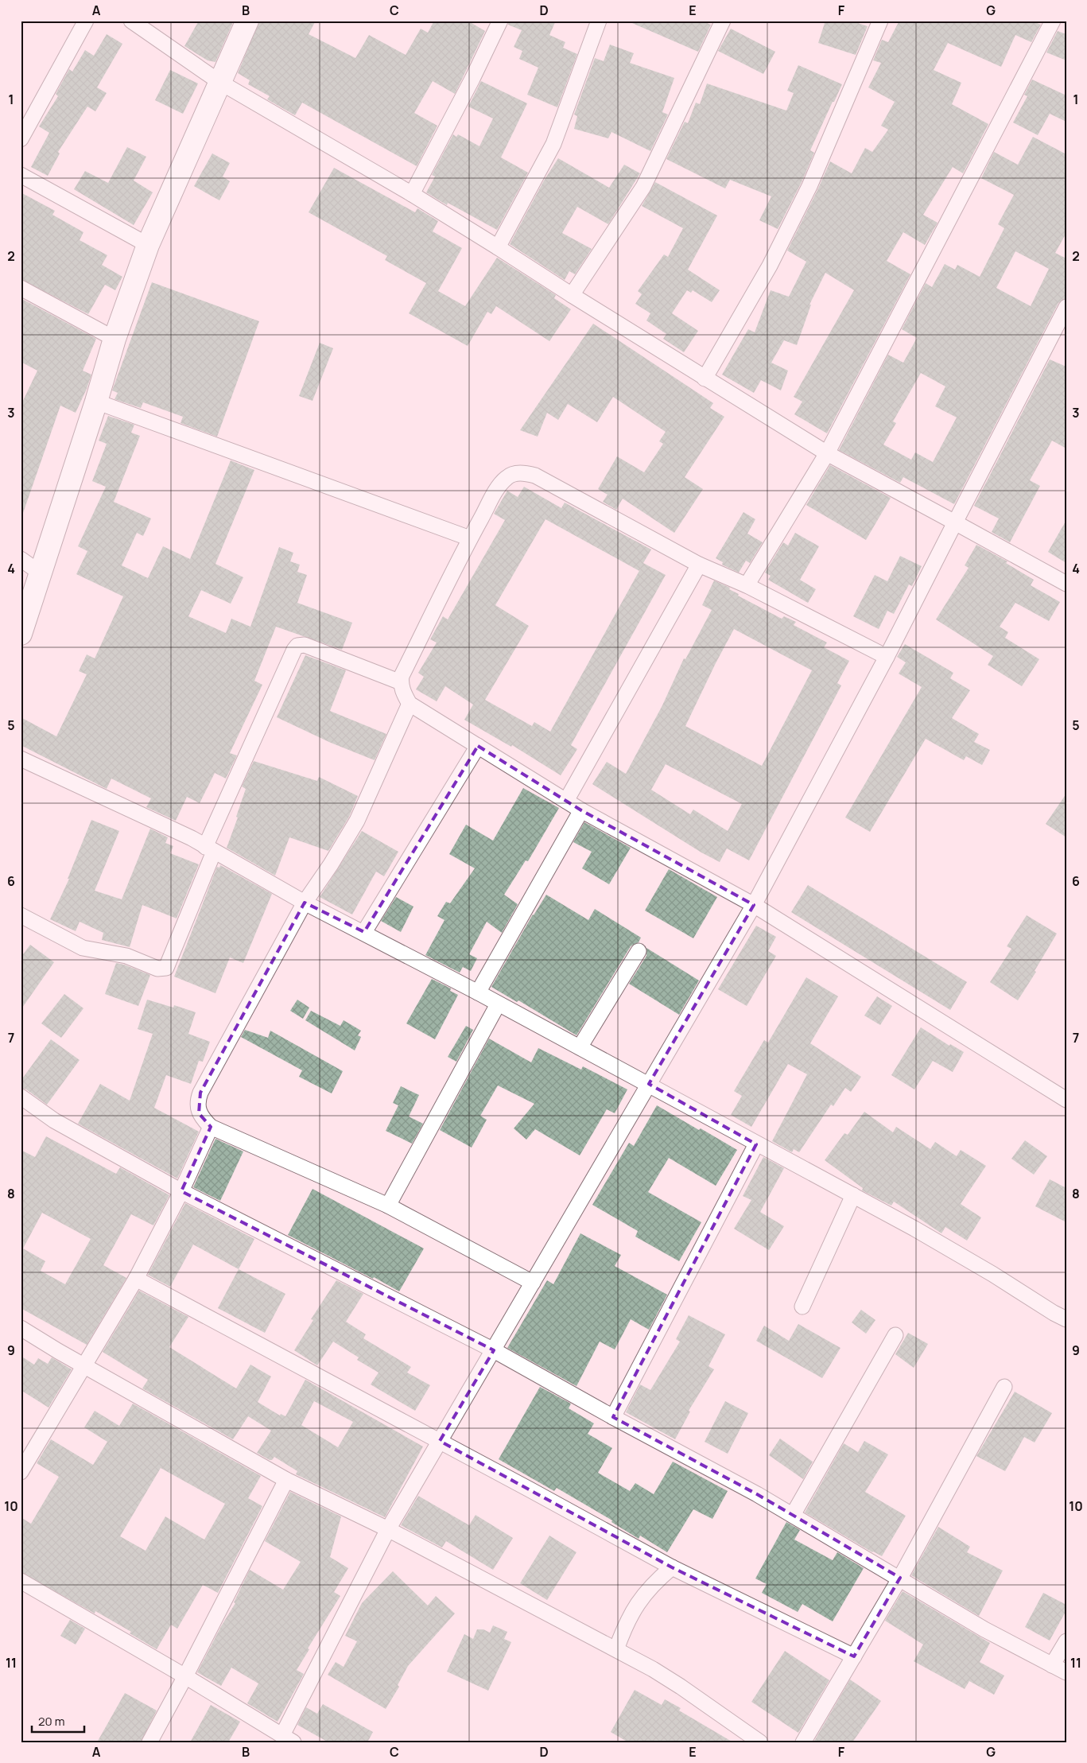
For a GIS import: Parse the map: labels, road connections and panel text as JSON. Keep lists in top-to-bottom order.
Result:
{
  "scale_bar": "20 m",
  "grid": {
    "columns": [
      "A",
      "B",
      "C",
      "D",
      "E",
      "F",
      "G"
    ],
    "rows": [
      "1",
      "2",
      "3",
      "4",
      "5",
      "6",
      "7",
      "8",
      "9",
      "10",
      "11"
    ]
  }
}
